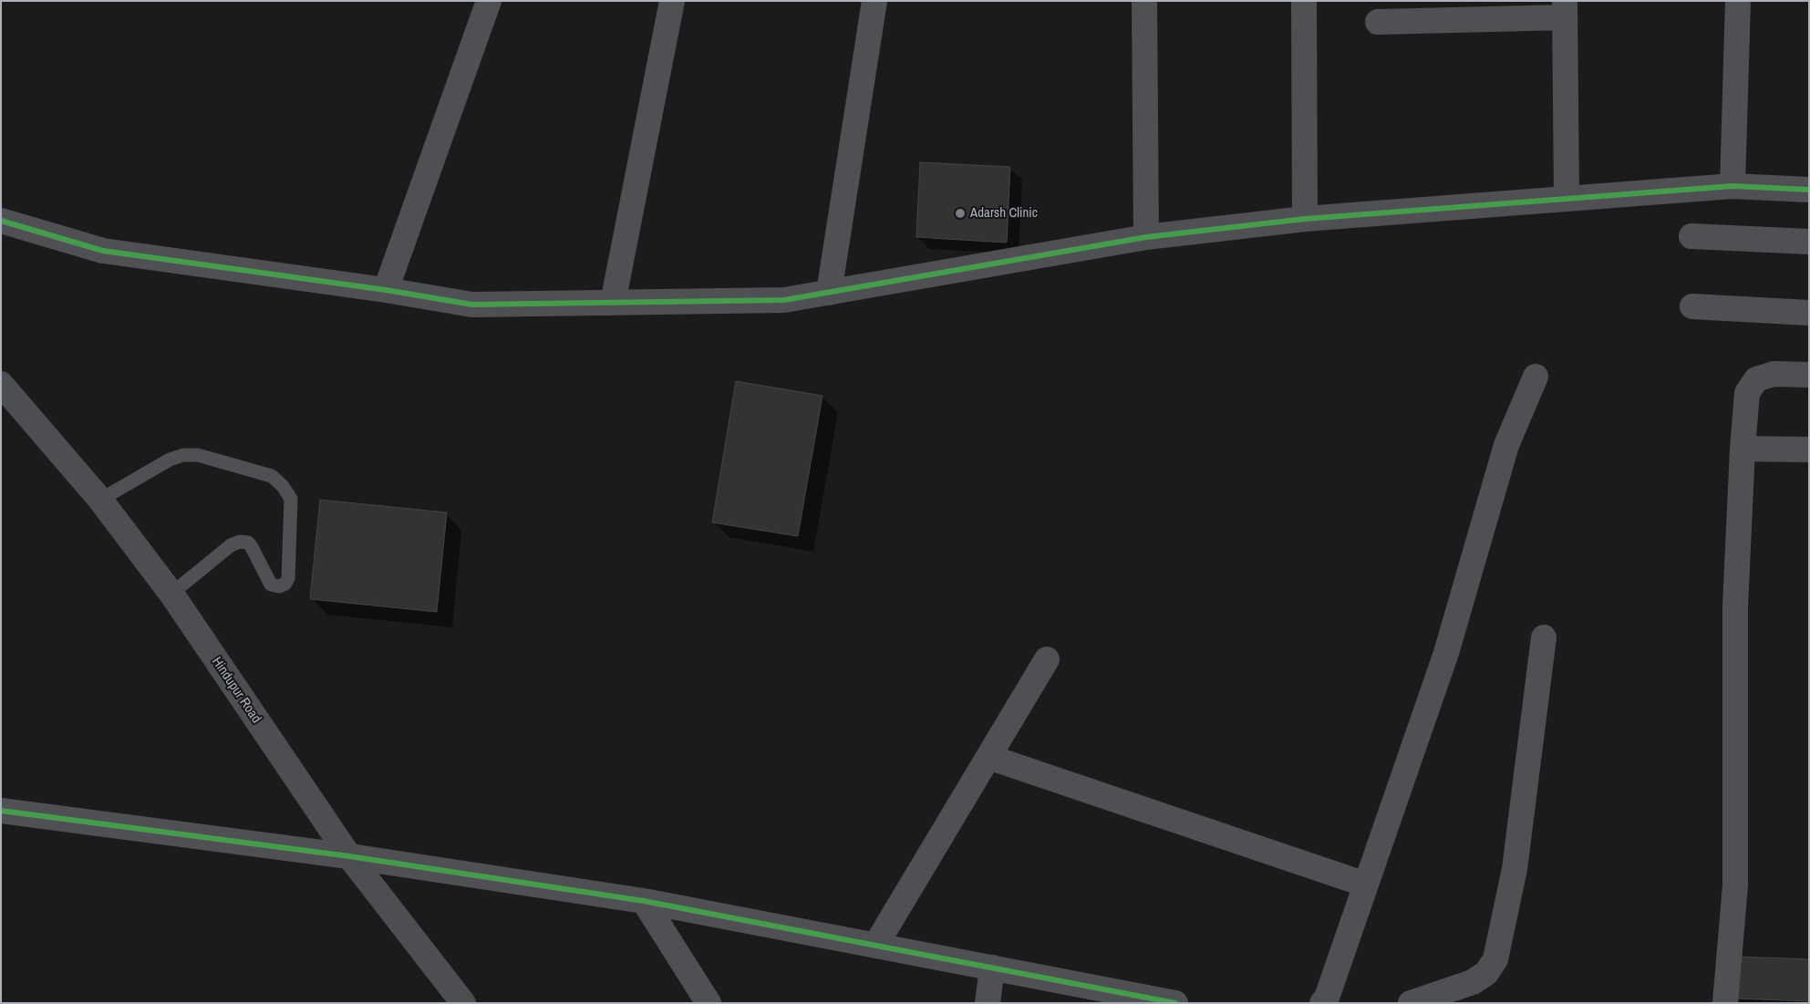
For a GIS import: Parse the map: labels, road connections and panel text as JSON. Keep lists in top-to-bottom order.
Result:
{
  "streets": {
    "street": ["Hindupur Road"]
  },
  "places": ["Adarsh Clinic"]
}
